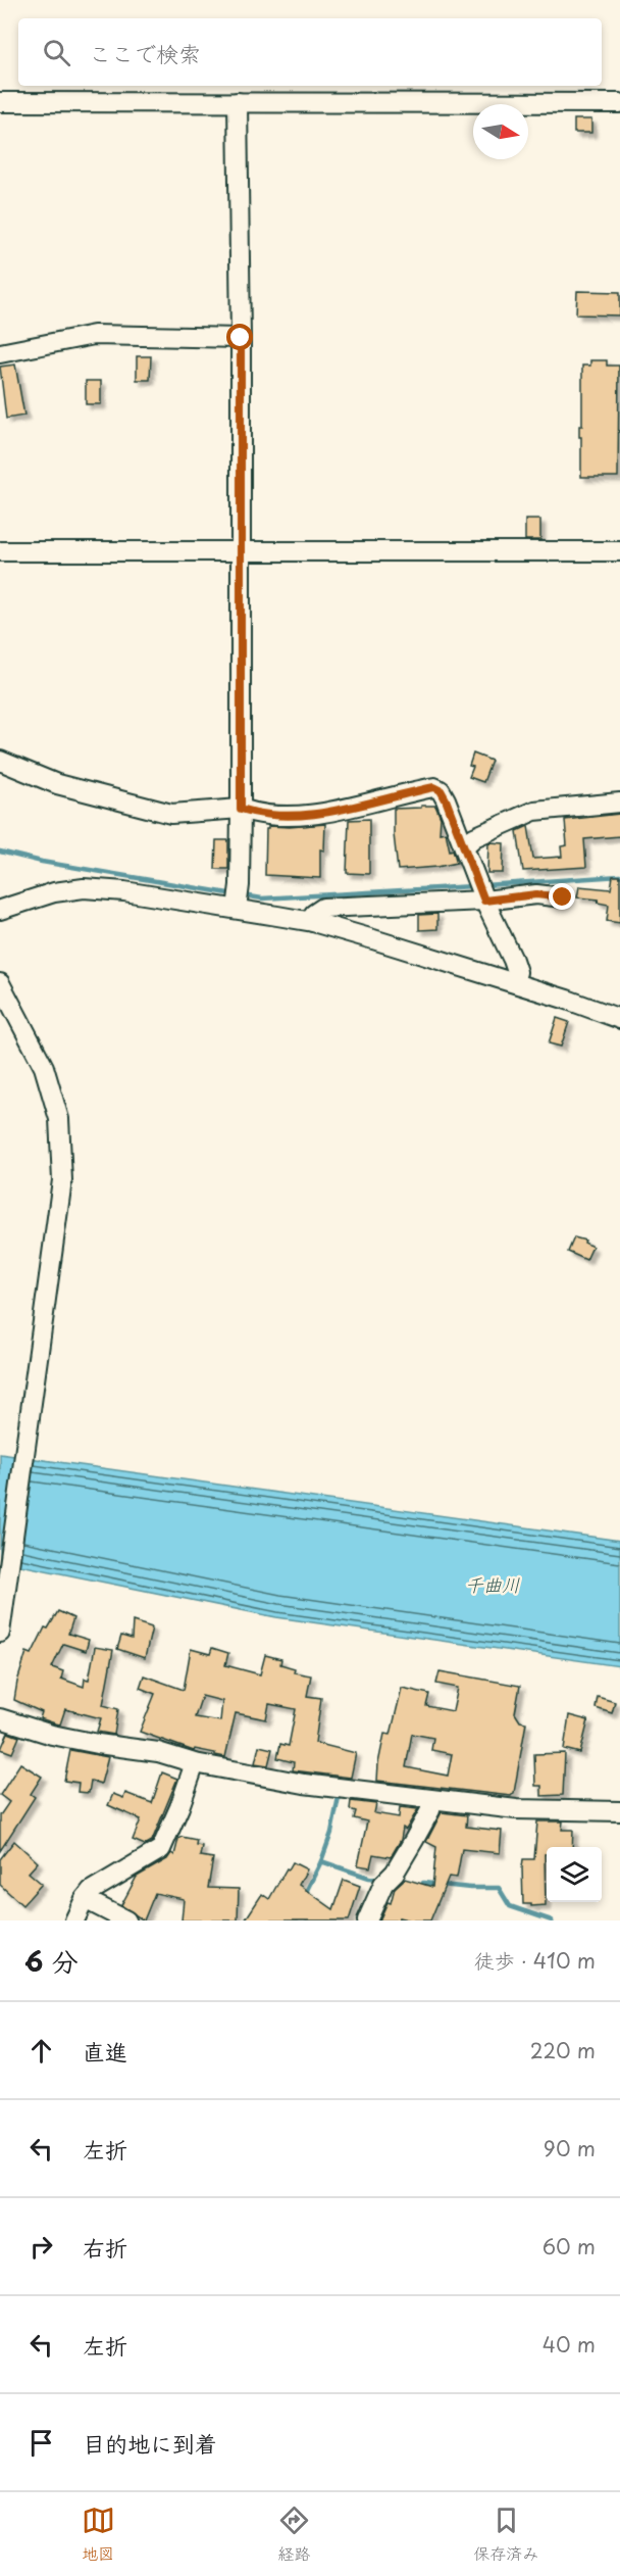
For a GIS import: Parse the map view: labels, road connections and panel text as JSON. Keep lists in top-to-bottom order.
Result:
{
  "water": ["千曲川"],
  "north": "right",
  "page": {
    "search": "ここで検索",
    "heading": ["6 分", "徒歩 · 410 m"],
    "list": [
      ["直進", "220 m"],
      ["左折", "90 m"],
      ["右折", "60 m"],
      ["左折", "40 m"],
      "目的地に到着"
    ],
    "nav": ["地図", "経路", "保存済み"]
  }
}
